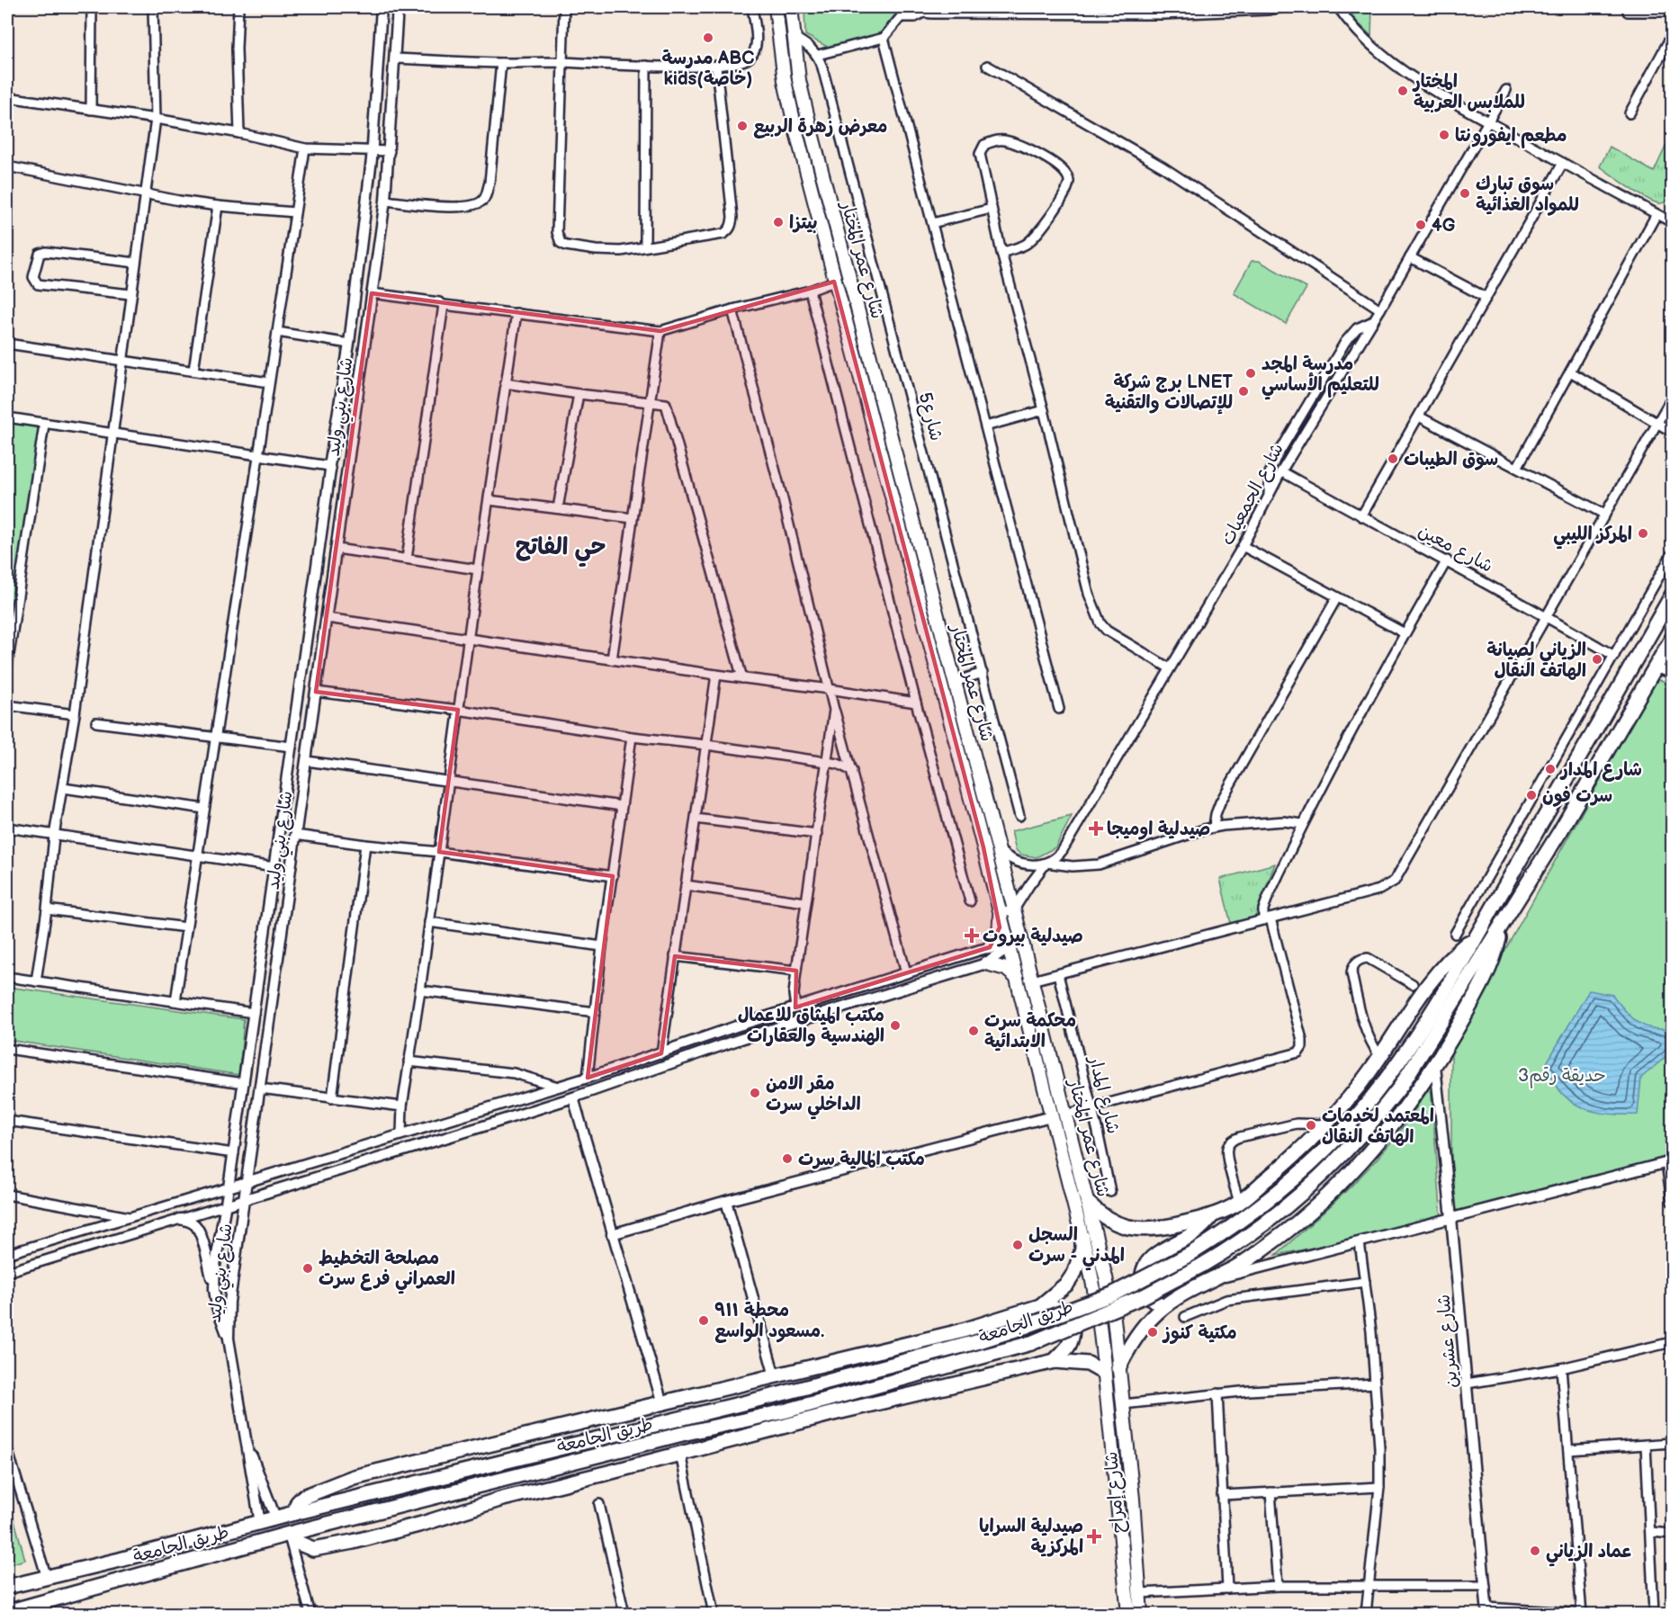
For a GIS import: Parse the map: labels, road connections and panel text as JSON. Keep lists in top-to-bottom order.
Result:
{
  "streets": {
    "highway": ["طريق الجامعة"],
    "main road": ["شارع عمر المختار", "شارع إمراح"],
    "street": [
      "شارع بني وليد",
      "شارع5",
      "شارع الجمعيات",
      "شارع معين",
      "شارع المدار",
      "شارع عشرين"
    ]
  },
  "crossings": [
    ["شارع عمر المختار", "شارع الجمعيات"],
    ["شارع عمر المختار", "شارع إمراح"],
    ["شارع الجمعيات", "شارع معين"]
  ],
  "districts": ["حي الفاتح"],
  "parks": ["حديقة رقم3"],
  "places": {
    "other": [
      "مدرسة ABC kids(خاصة)",
      "المختار للملابس العربية",
      "معرض زهرة الربيع",
      "مطعم ايفورونتا",
      "سوق تبارك للمواد الغذائية",
      "بيتزا",
      "4G",
      "مدرسة المجد للتعليم الأساسي",
      "برج شركة LNET للإتصالات والتقنية",
      "سوق الطيبات",
      "المركز الليبي",
      "الزياني لصيانة الهاتف النقال",
      "شارع المدار",
      "سرت فون",
      "مكتب الميثاق للاعمال الهندسية والعقارات",
      "محكمة سرت الابتدائية",
      "مقر الامن الداخلي سرت",
      "المعتمد لخدمات الهاتف النقال",
      "مكتب المالية سرت",
      "السجل المدني - سرت",
      "مصلحة التخطيط العمراني فرع سرت",
      "محطة ٩١١ مسعود الواسع.",
      "مكتية كنوز",
      "عماد الزياني"
    ],
    "health": ["صيدلية اوميجا", "صيدلية بيروت", "صيدلية السرايا المركزية"]
  }
}
